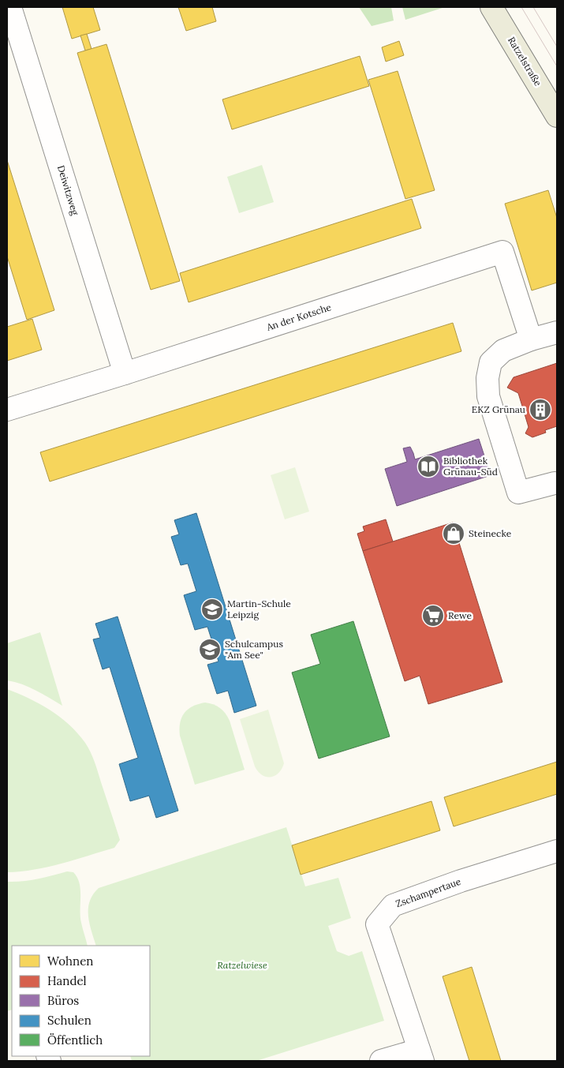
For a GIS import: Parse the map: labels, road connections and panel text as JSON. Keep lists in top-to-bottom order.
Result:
{
  "streets": {
    "main road": ["Ratzelstraße"],
    "street": ["Deiwitzweg", "An der Kotsche", "Zschampertaue"]
  },
  "crossings": [
    ["Deiwitzweg", "An der Kotsche"]
  ],
  "parks": ["Ratzelwiese"],
  "places": {
    "building": ["EKZ Grünau"],
    "library": ["Bibliothek Grünau-Süd"],
    "shop": ["Steinecke"],
    "school or university": ["Martin-Schule Leipzig", "Schulcampus \"Am See\""],
    "supermarket": ["Rewe"]
  },
  "legend": [
    "Wohnen",
    "Handel",
    "Büros",
    "Schulen",
    "Öffentlich"
  ]
}
